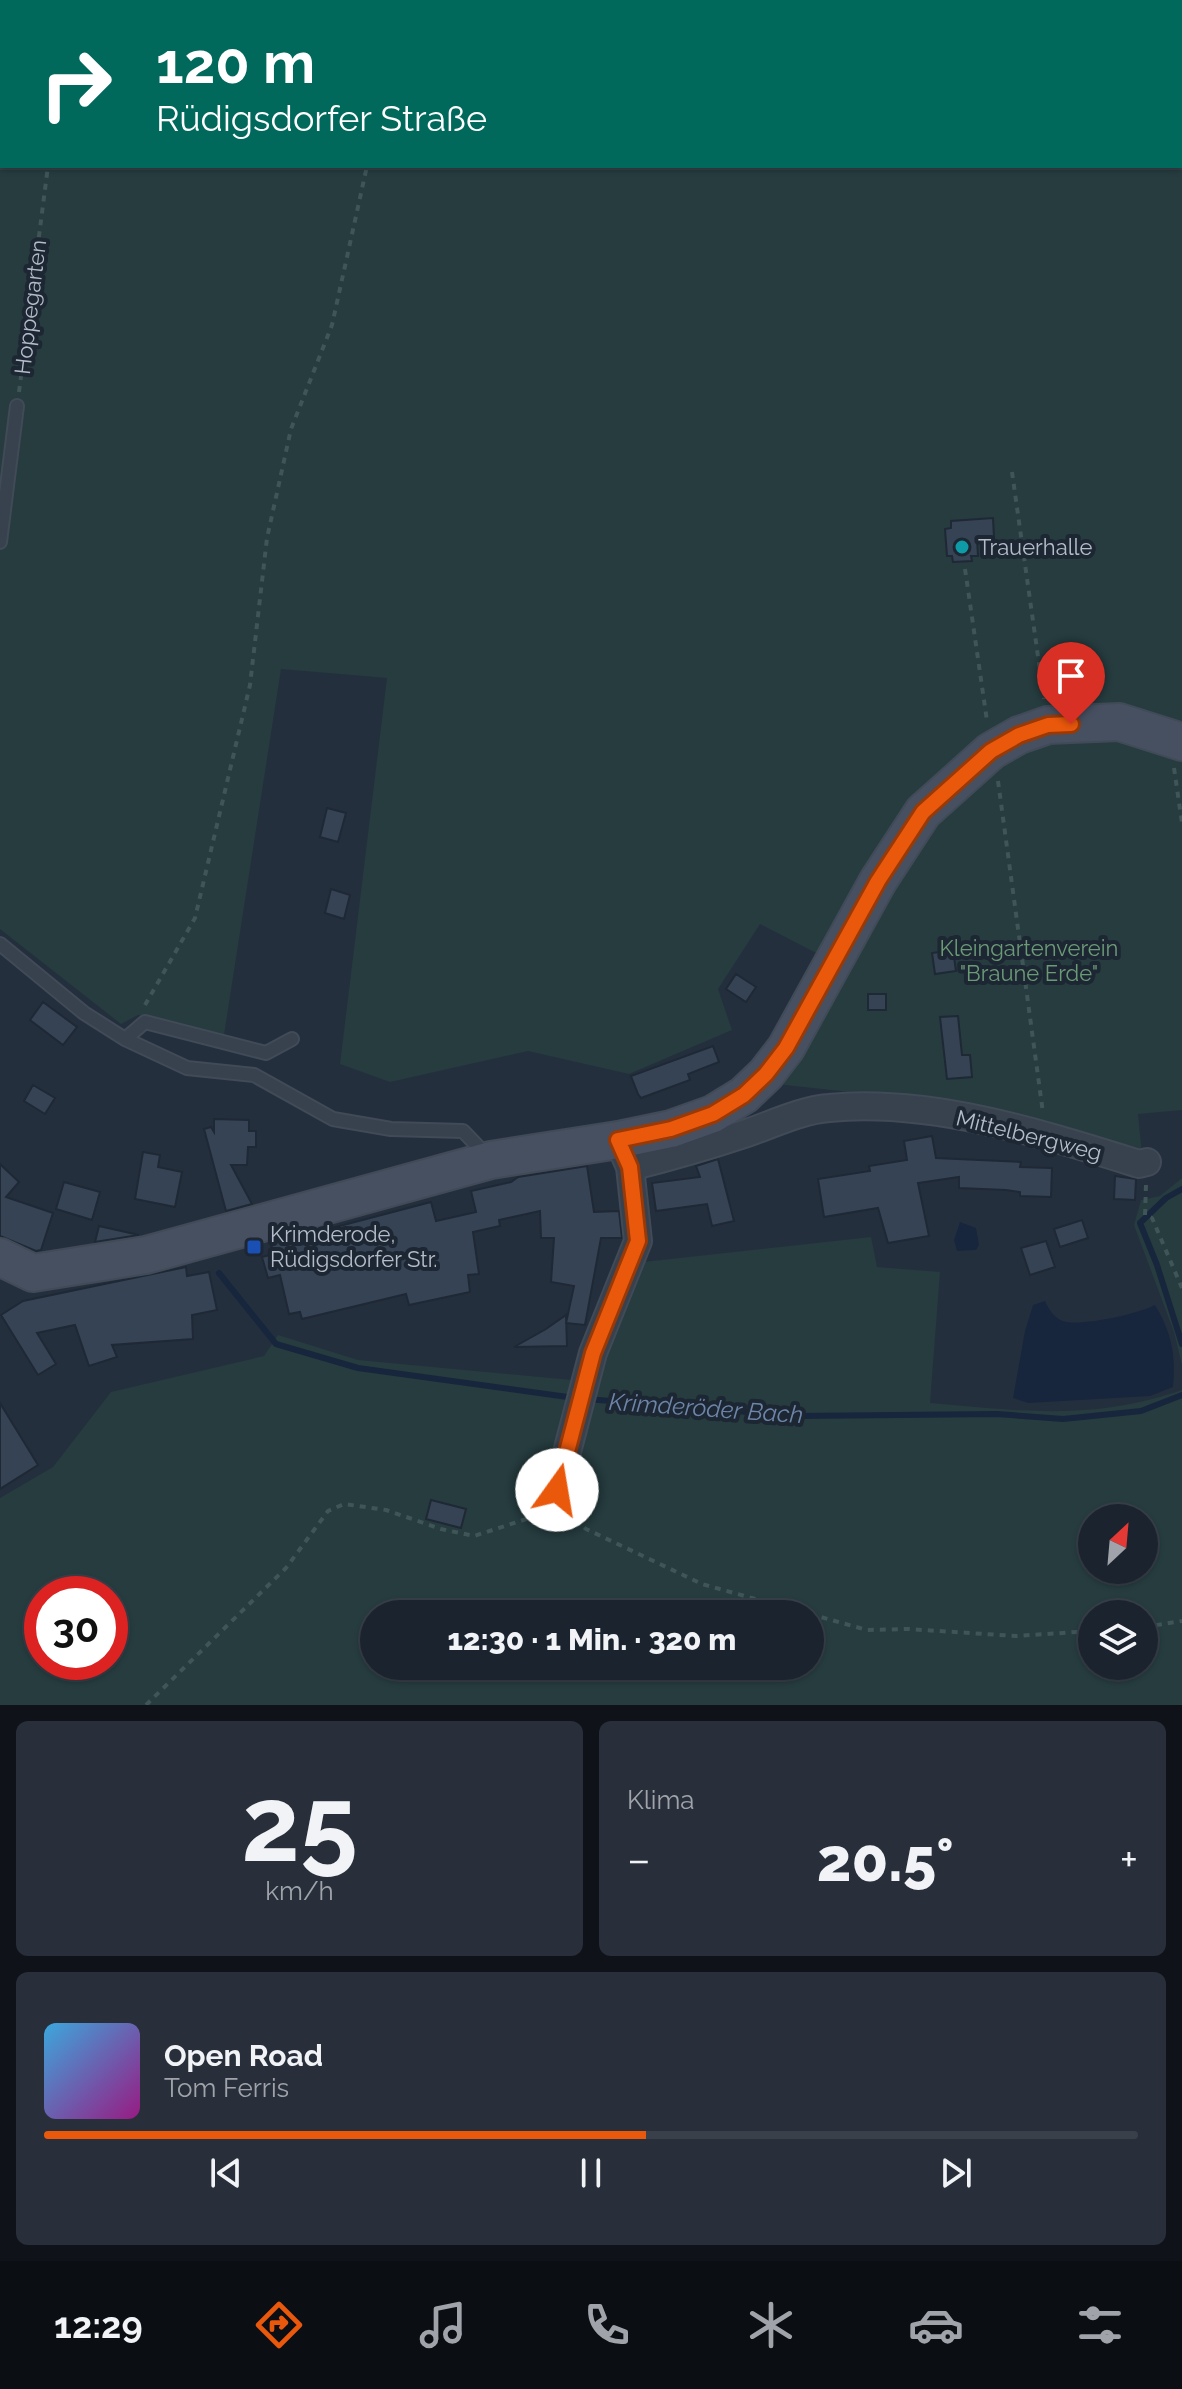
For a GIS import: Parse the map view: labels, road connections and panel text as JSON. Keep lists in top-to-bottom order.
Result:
{
  "streets": {
    "street": ["Mittelbergweg"],
    "lane": ["Hoppegarten"]
  },
  "water": ["Krimderöder Bach"],
  "parks": ["Kleingartenverein \"Braune Erde\""],
  "places": {
    "other": ["Trauerhalle"],
    "transit": ["Krimderode, Rüdigsdorfer Str."]
  },
  "north": "top right",
  "page": {
    "turn": ["120 m", "Rüdigsdorfer Straße"],
    "limit": "30",
    "trip": "12:30 · 1 Min. · 320 m",
    "tile": [
      ["25", "km/h"],
      "Klima"
    ],
    "heat": ["−", "20.5°", "+"],
    "song": ["Open Road", "Tom Ferris"],
    "tabs": "12:29"
  }
}
